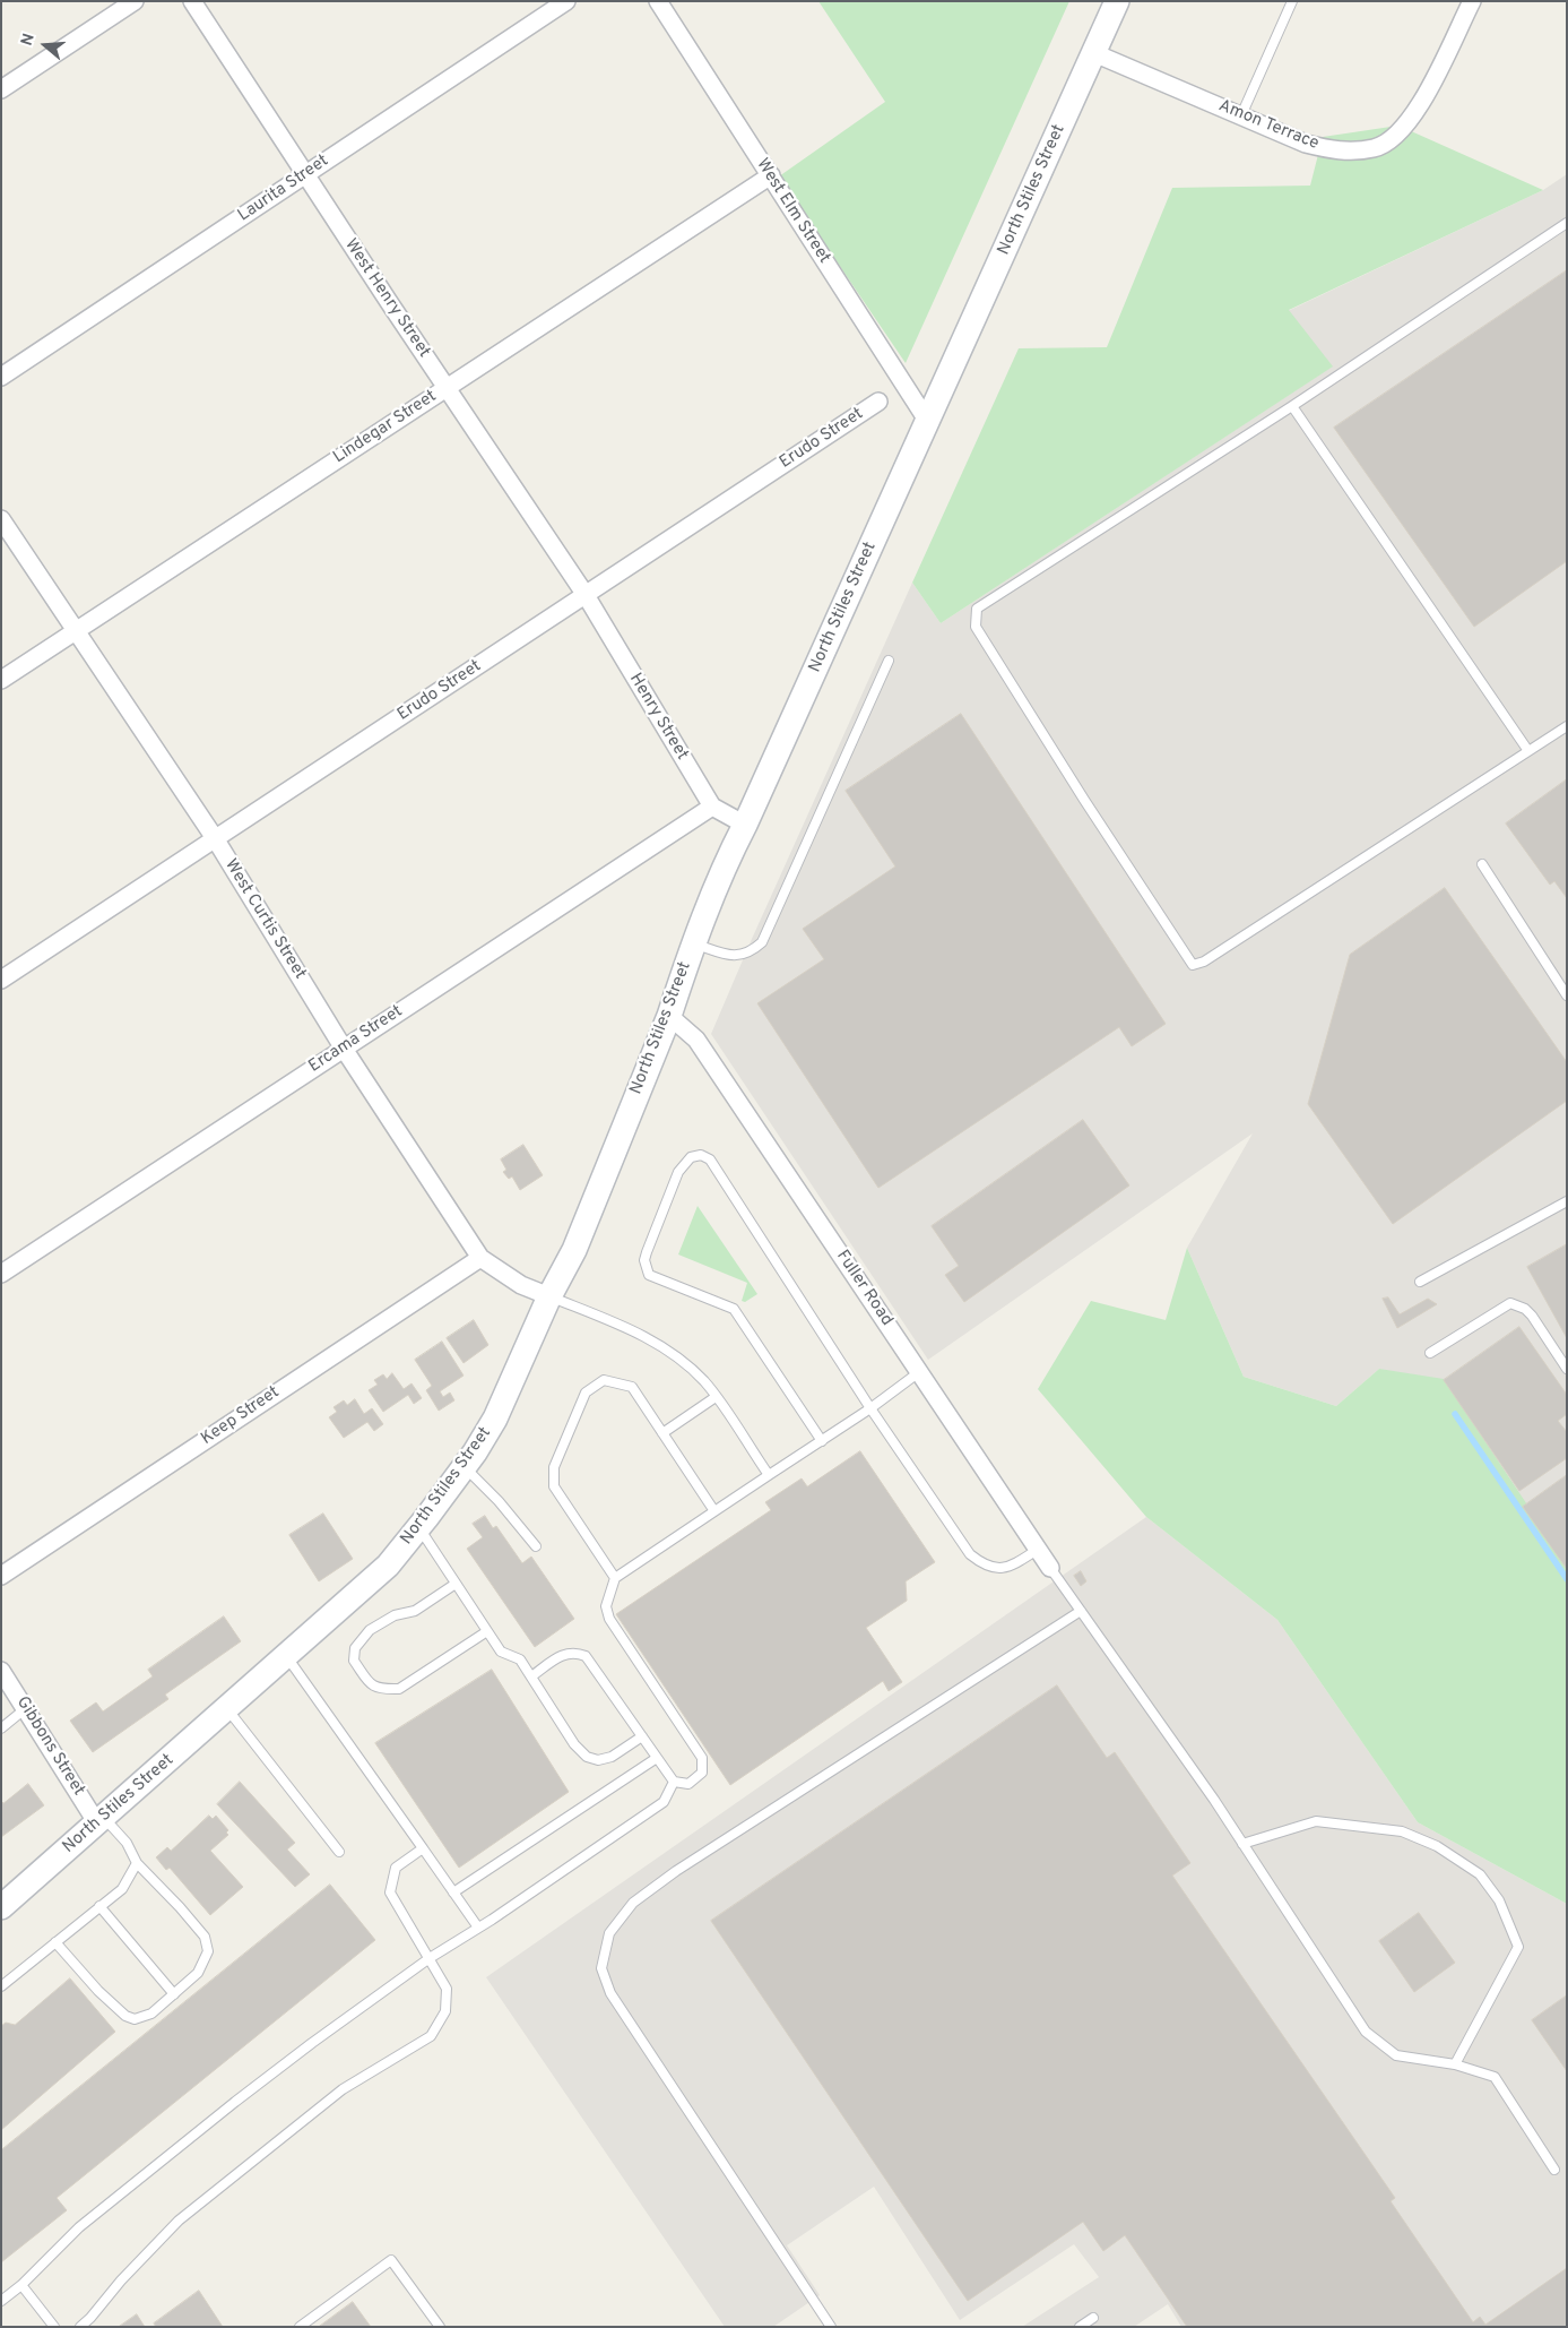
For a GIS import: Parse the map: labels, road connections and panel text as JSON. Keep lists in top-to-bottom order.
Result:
{
  "streets": {
    "main road": ["North Stiles Street"],
    "street": [
      "Amon Terrace",
      "Laurita Street",
      "West Elm Street",
      "West Henry Street",
      "Lindegar Street",
      "Erudo Street",
      "Henry Street",
      "West Curtis Street",
      "Ercama Street",
      "Fuller Road",
      "Keep Street",
      "Gibbons Street"
    ]
  },
  "crossings": [
    ["Amon Terrace", "North Stiles Street"],
    ["Laurita Street", "West Henry Street"],
    ["North Stiles Street", "West Elm Street"],
    ["North Stiles Street", "West Curtis Street"],
    ["North Stiles Street", "Fuller Road"],
    ["North Stiles Street", "Gibbons Street"],
    ["West Elm Street", "Lindegar Street"],
    ["West Henry Street", "Lindegar Street"],
    ["West Henry Street", "Erudo Street"],
    ["West Henry Street", "Henry Street"],
    ["Lindegar Street", "West Curtis Street"],
    ["Erudo Street", "Henry Street"],
    ["Erudo Street", "West Curtis Street"],
    ["Henry Street", "Ercama Street"],
    ["West Curtis Street", "Ercama Street"],
    ["West Curtis Street", "Keep Street"]
  ],
  "north": "left"
}
